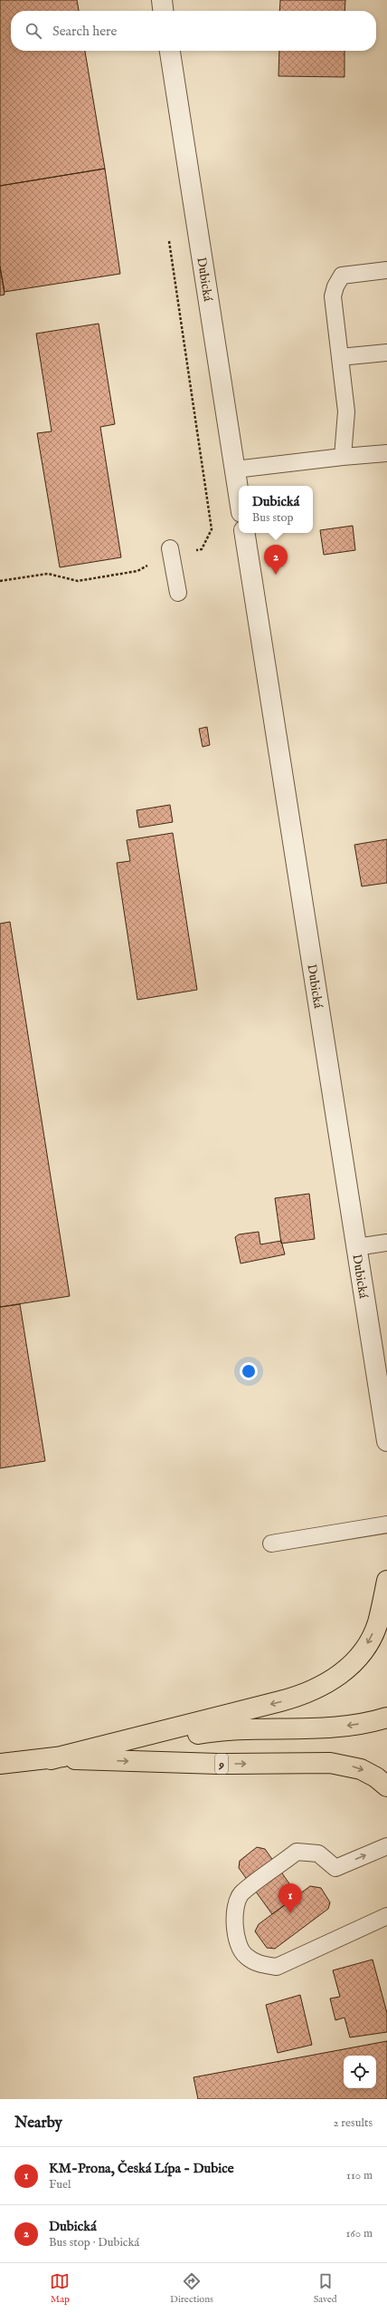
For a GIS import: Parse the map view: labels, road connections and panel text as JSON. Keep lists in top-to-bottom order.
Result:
{
  "streets": {
    "main road": ["9"],
    "street": ["Dubická"]
  },
  "page": {
    "search": "Search here",
    "popup": ["Dubická", "Bus stop"],
    "pins": ["2", "1"],
    "heading": ["Nearby", "2 results"],
    "list": [
      {
        "mark": "1",
        "name": "KM-Prona, Česká Lípa - Dubice",
        "note": "Fuel",
        "value": "110 m"
      },
      {
        "mark": "2",
        "name": "Dubická",
        "note": "Bus stop · Dubická",
        "value": "160 m"
      }
    ],
    "nav": ["Map", "Directions", "Saved"]
  }
}
